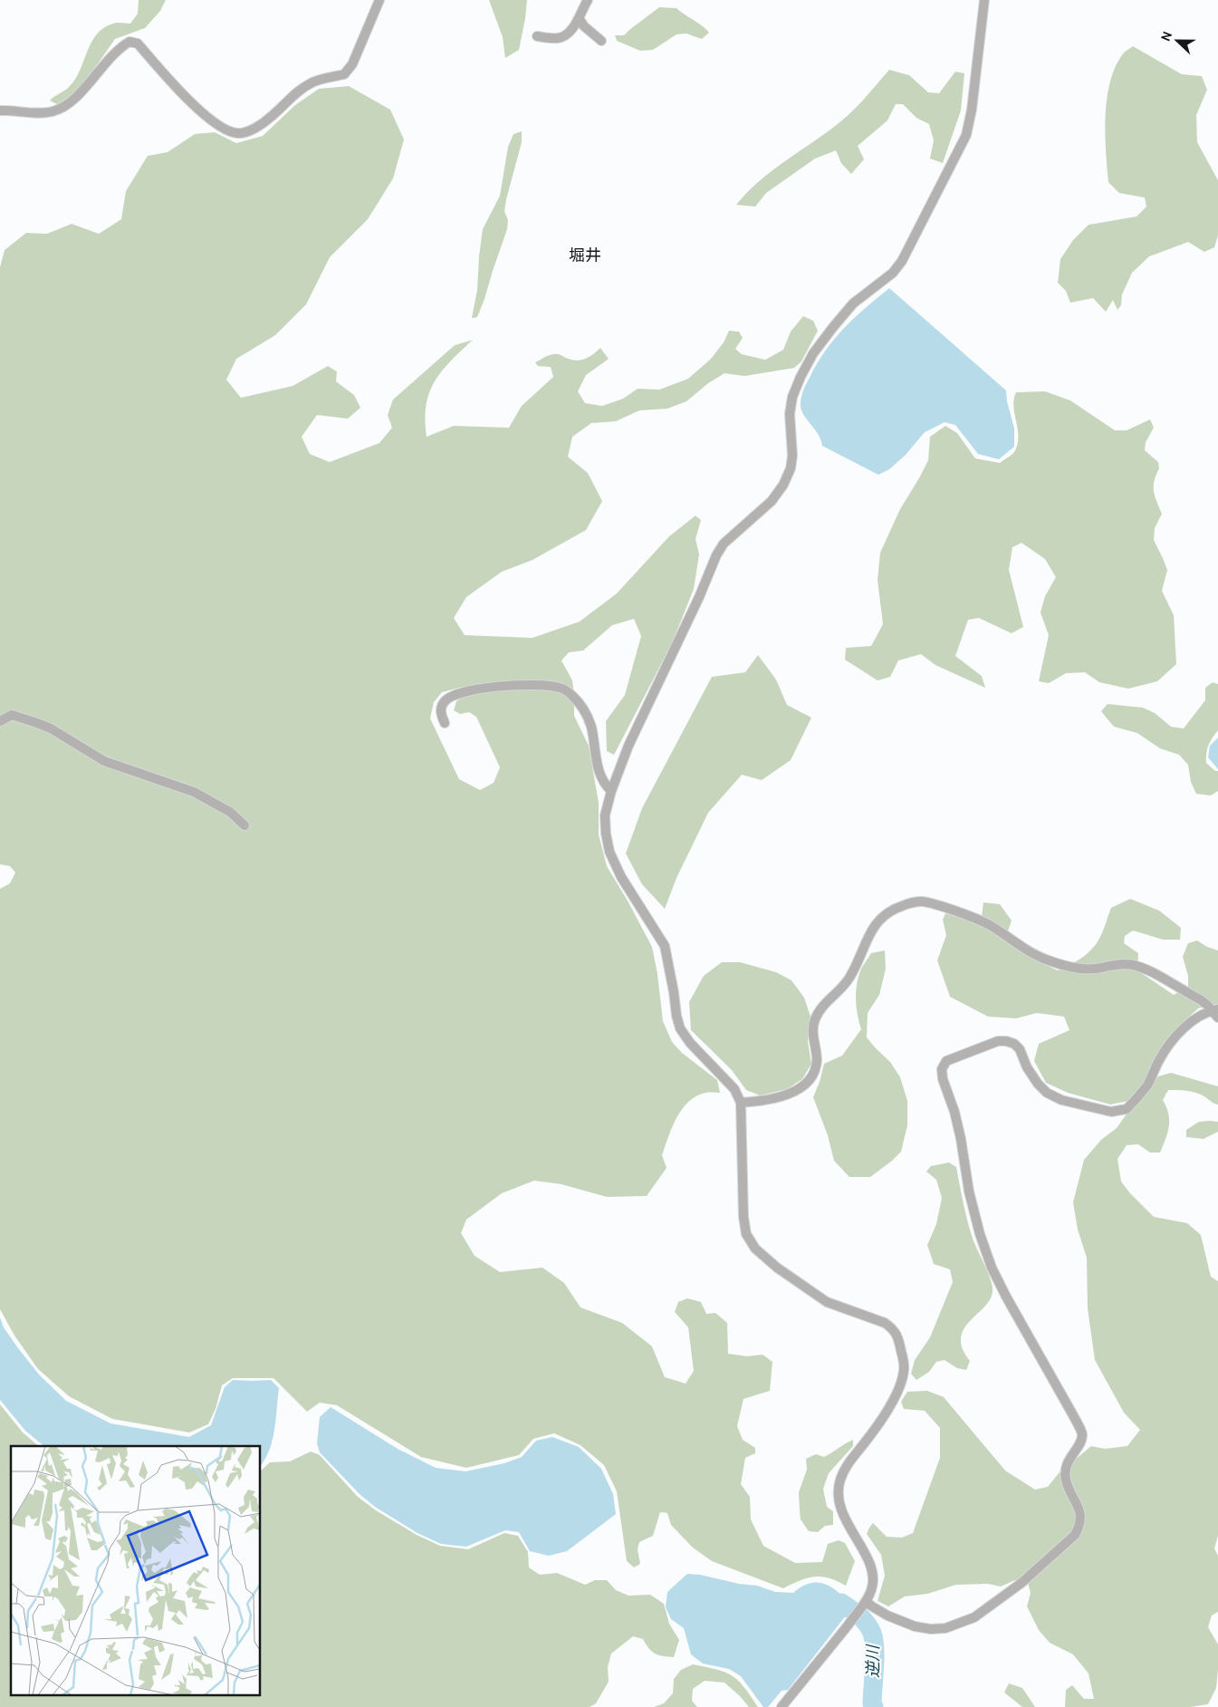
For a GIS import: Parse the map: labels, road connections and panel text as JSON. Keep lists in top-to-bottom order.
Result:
{
  "districts": ["堀井"],
  "water": ["逆川"],
  "north": "left"
}
